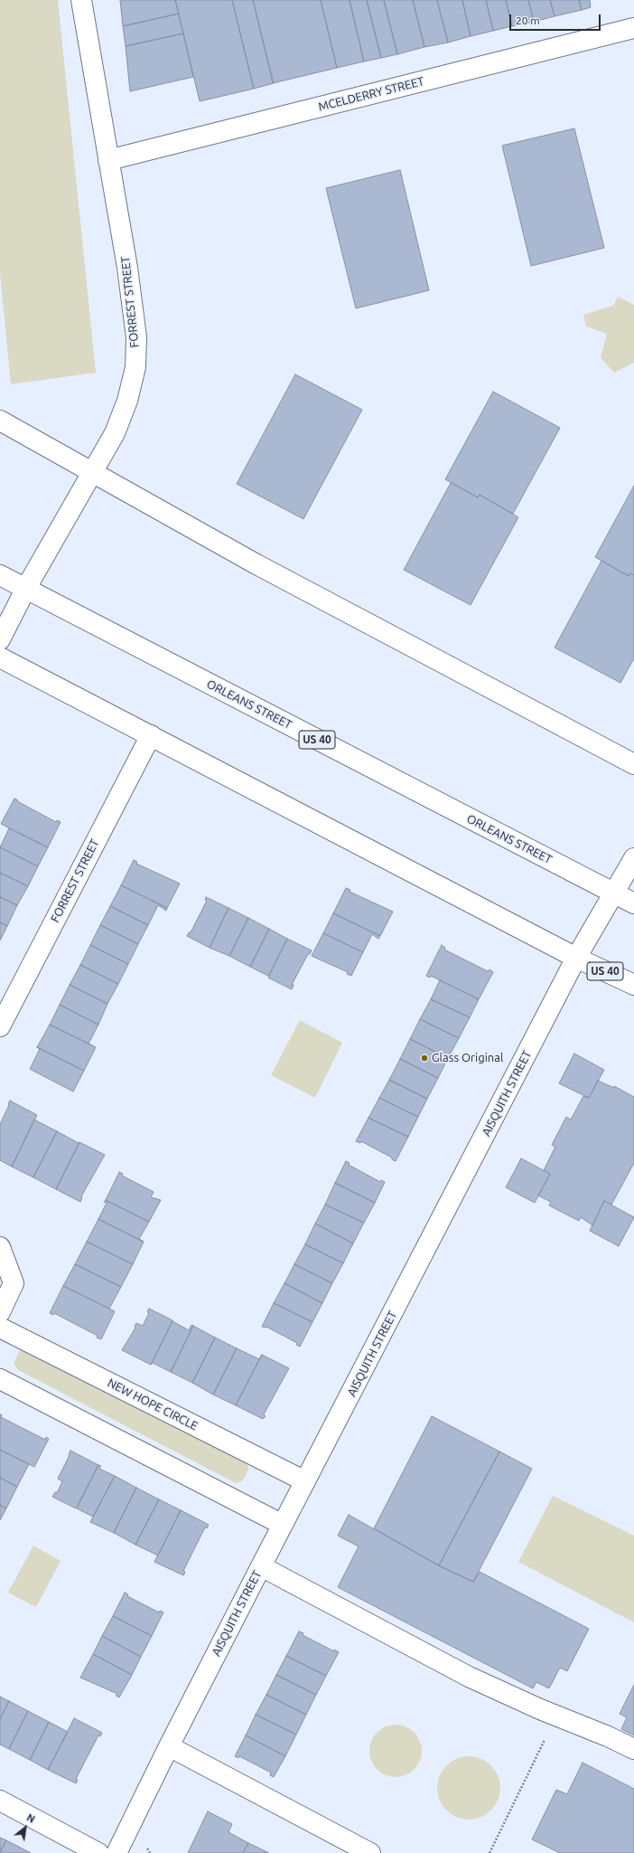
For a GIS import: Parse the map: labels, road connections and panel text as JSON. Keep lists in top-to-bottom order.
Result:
{
  "streets": {
    "street": [
      "MCELDERRY STREET",
      "FORREST STREET",
      "ORLEANS STREET",
      "US 40",
      "AISQUITH STREET",
      "NEW HOPE CIRCLE"
    ]
  },
  "crossings": [
    ["MCELDERRY STREET", "FORREST STREET"],
    ["FORREST STREET", "ORLEANS STREET"],
    ["FORREST STREET", "US 40"],
    ["ORLEANS STREET", "AISQUITH STREET"],
    ["US 40", "AISQUITH STREET"],
    ["AISQUITH STREET", "NEW HOPE CIRCLE"]
  ],
  "places": ["Glass Original"],
  "scale_bar": "20 m",
  "north": "top right"
}
